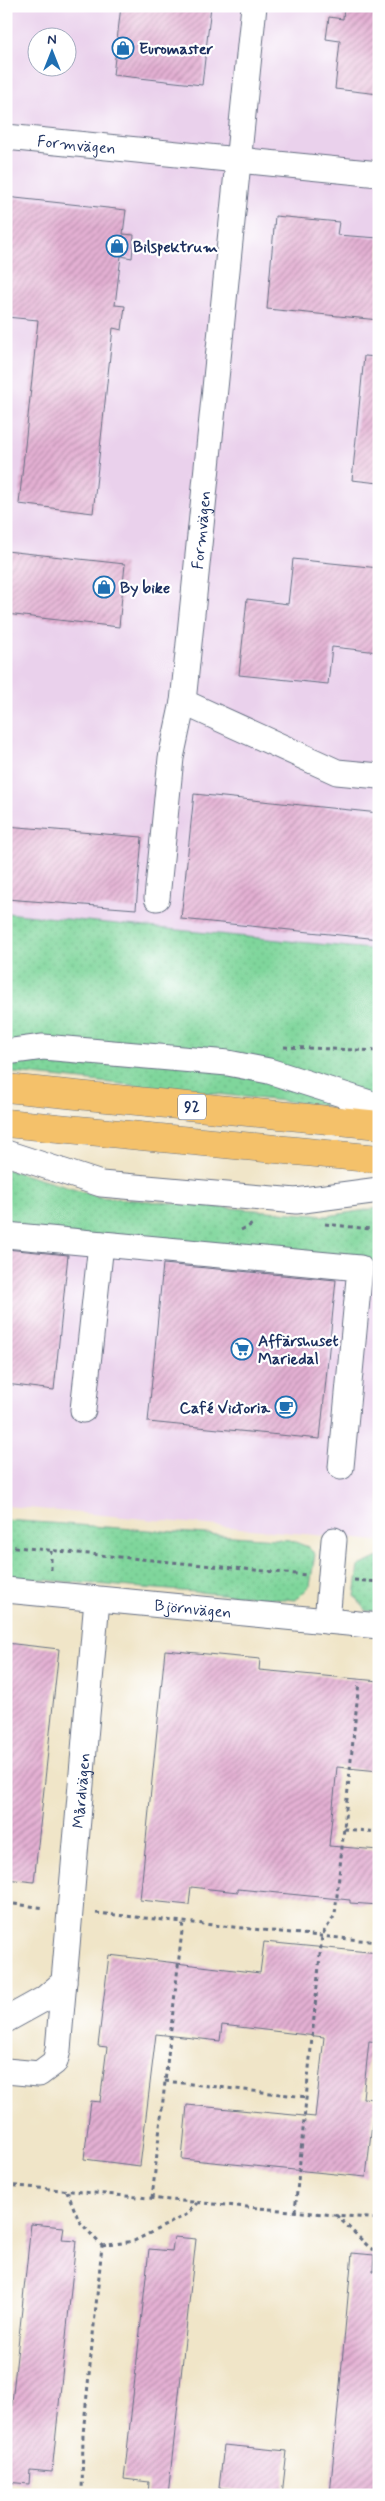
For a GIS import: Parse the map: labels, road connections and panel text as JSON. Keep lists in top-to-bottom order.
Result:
{
  "streets": {
    "highway": ["92"],
    "street": ["Formvägen", "Björnvägen", "Mårdvägen"]
  },
  "crossings": [
    ["Björnvägen", "Mårdvägen"]
  ],
  "places": {
    "shop": ["Euromaster", "Bilspektrum", "By bike"],
    "supermarket": ["Affärshuset Mariedal"],
    "cafe": ["Café Victoria"]
  },
  "north": "top"
}
